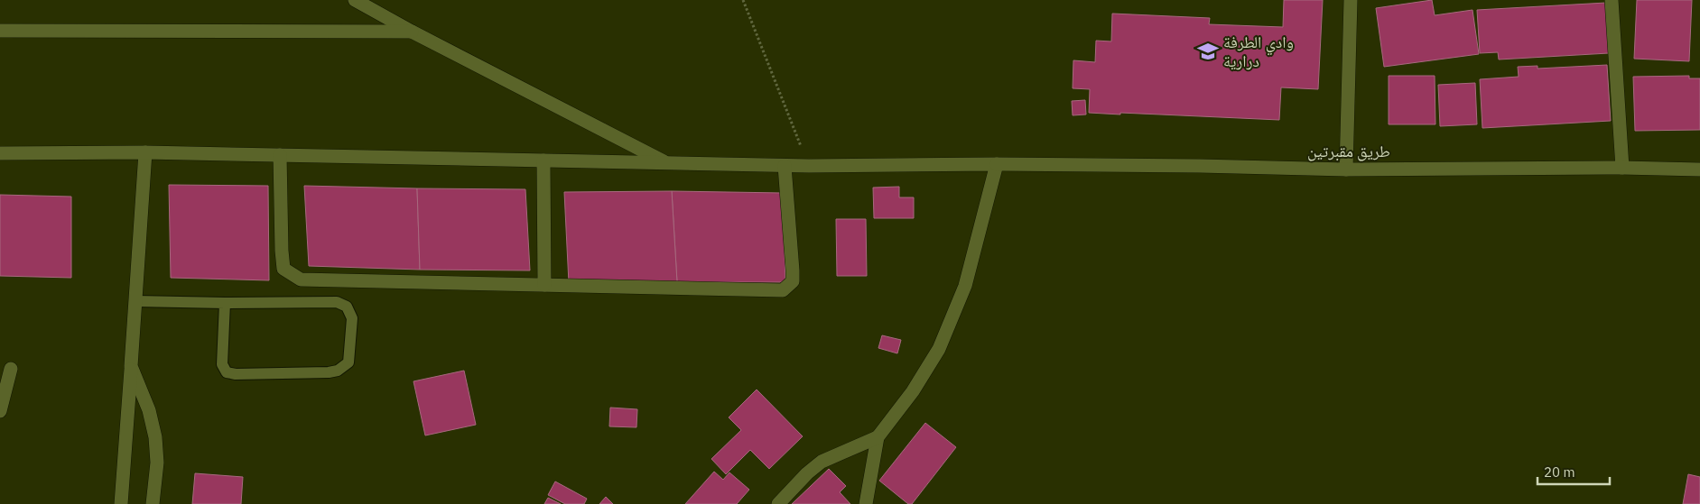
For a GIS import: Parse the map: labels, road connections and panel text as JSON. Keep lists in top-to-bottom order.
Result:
{
  "streets": {
    "street": ["طريق مقبرتين"]
  },
  "places": {
    "school or university": ["وادي الطرفة درارية"]
  },
  "scale_bar": "20 m"
}
